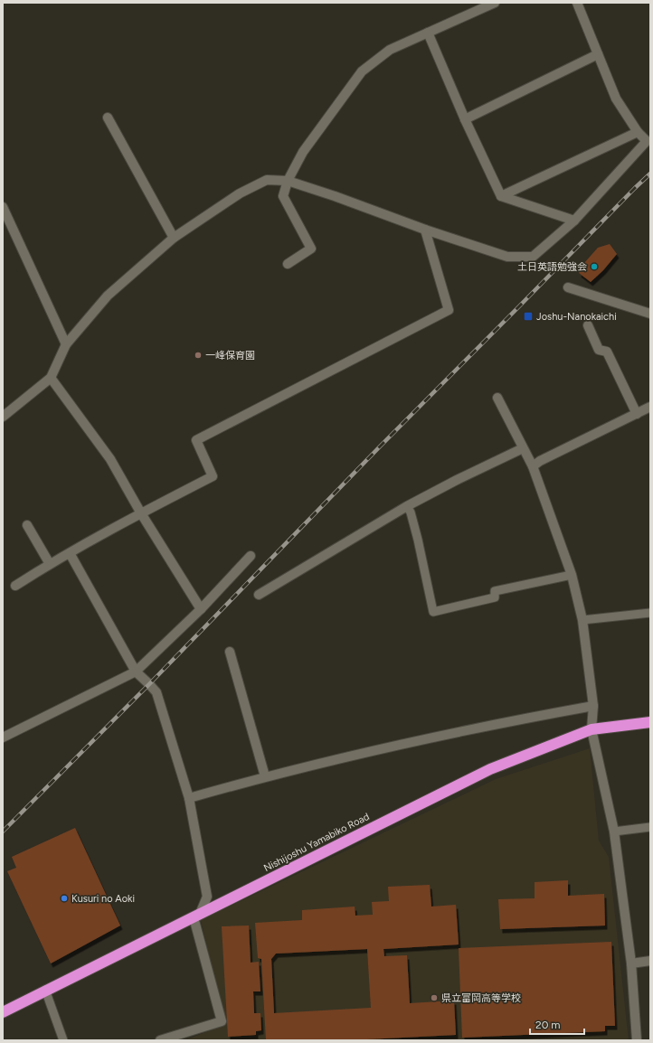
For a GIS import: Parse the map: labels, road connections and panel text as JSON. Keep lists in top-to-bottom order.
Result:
{
  "streets": {
    "highway": ["Nishijoshu Yamabiko Road"]
  },
  "places": {
    "other": [
      "土日英語勉強会",
      "一峰保育園",
      "Kusuri no Aoki",
      "県立富岡高等学校"
    ],
    "transit": ["Joshu-Nanokaichi"]
  },
  "scale_bar": "20 m"
}
